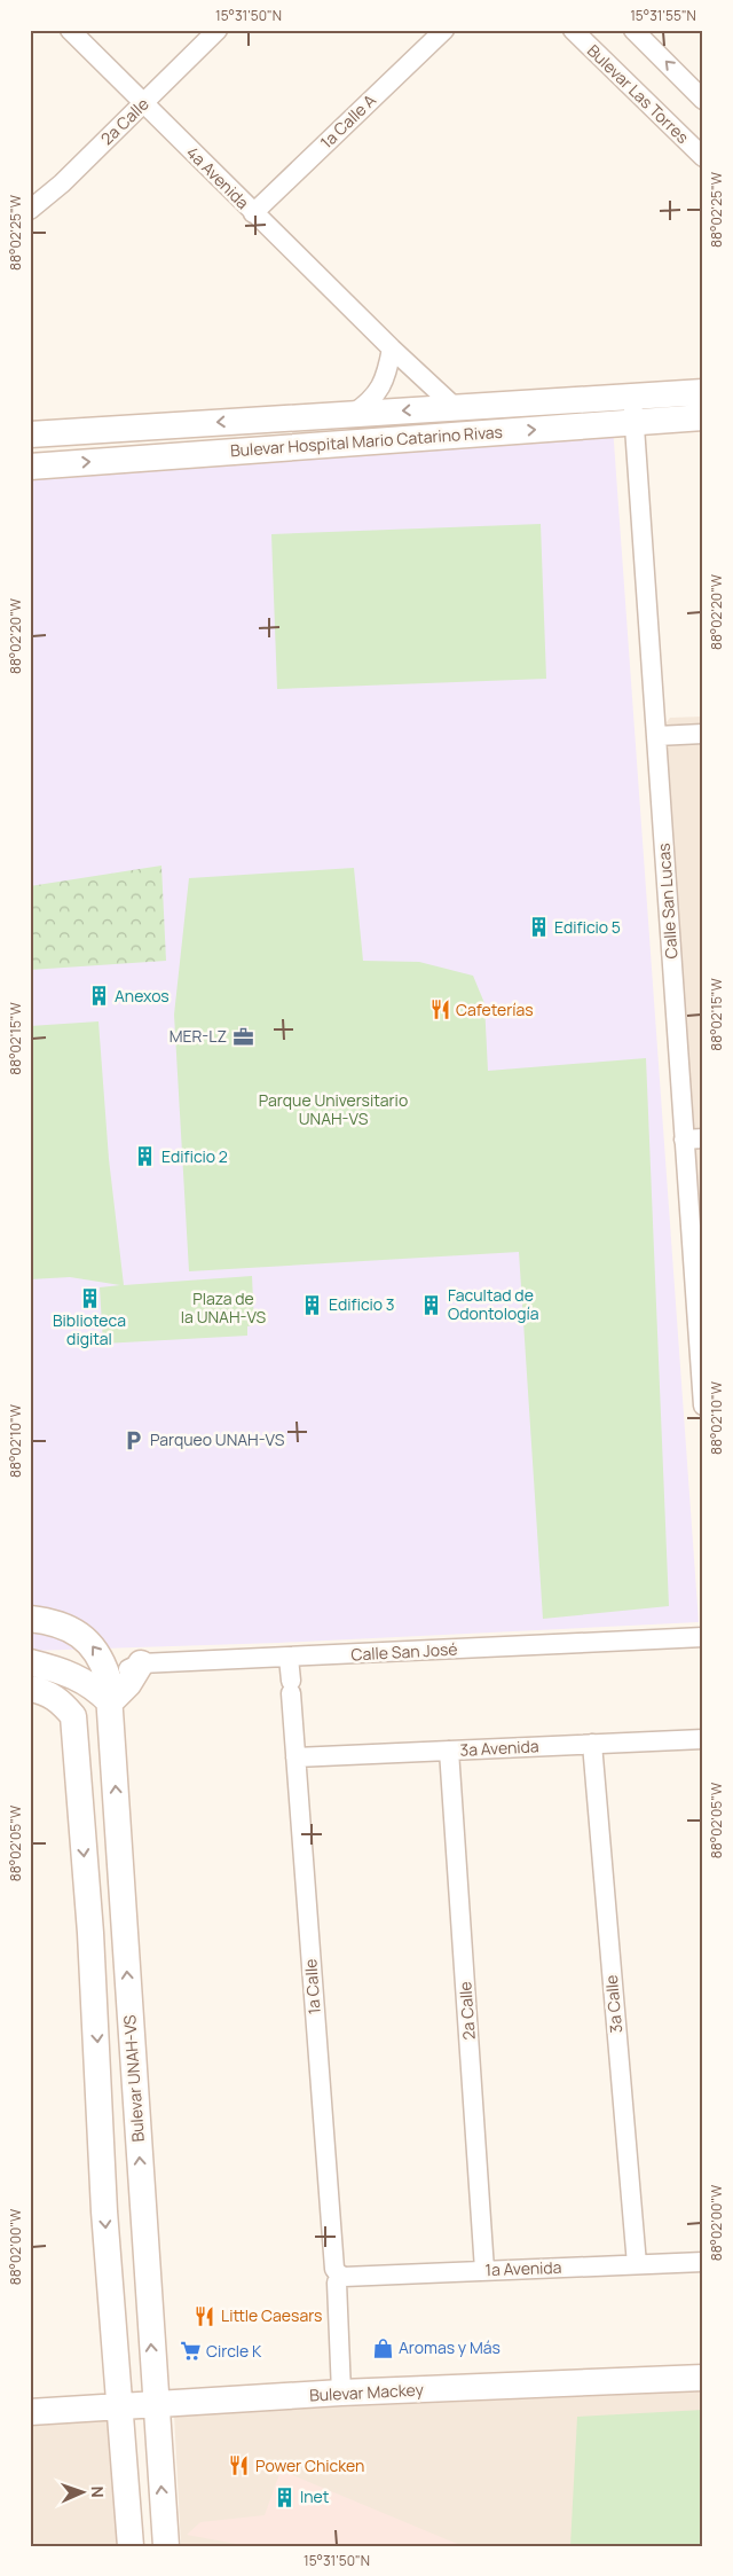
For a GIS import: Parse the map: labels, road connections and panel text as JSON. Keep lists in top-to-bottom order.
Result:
{
  "streets": {
    "main road": ["Bulevar Hospital Mario Catarino Rivas", "Bulevar UNAH-VS", "Bulevar Mackey"],
    "street": [
      "Bulevar Las Torres",
      "2a Calle",
      "1a Calle A",
      "4a Avenida",
      "Calle San Lucas",
      "Calle San José",
      "3a Avenida",
      "1a Calle",
      "3a Calle",
      "1a Avenida"
    ]
  },
  "crossings": [
    ["2a Calle", "4a Avenida"],
    ["2a Calle", "3a Avenida"],
    ["2a Calle", "1a Avenida"],
    ["1a Calle A", "4a Avenida"],
    ["4a Avenida", "Bulevar Hospital Mario Catarino Rivas"],
    ["Bulevar Hospital Mario Catarino Rivas", "Calle San Lucas"],
    ["Calle San José", "1a Calle"],
    ["3a Avenida", "1a Calle"],
    ["3a Avenida", "3a Calle"],
    ["1a Calle", "1a Avenida"],
    ["1a Calle", "Bulevar Mackey"],
    ["3a Calle", "1a Avenida"],
    ["Bulevar UNAH-VS", "Bulevar Mackey"]
  ],
  "parks": ["Parque Universitario UNAH-VS", "Plaza de la UNAH-VS"],
  "places": {
    "building": [
      "Edificio 5",
      "Anexos",
      "Edificio 2",
      "Biblioteca digital",
      "Edificio 3",
      "Facultad de Odontología",
      "Inet"
    ],
    "restaurant": ["Cafeterías", "Little Caesars", "Power Chicken"],
    "office": ["MER-LZ"],
    "parking": ["Parqueo UNAH-VS"],
    "shop": ["Aromas y Más"],
    "supermarket": ["Circle K"]
  },
  "north": "right",
  "coordinates": [
    "15°31'50\"N",
    "15°31'55\"N",
    "88°02'25\"W",
    "88°02'20\"W",
    "88°02'15\"W",
    "88°02'10\"W",
    "88°02'05\"W",
    "88°02'00\"W"
  ]
}
